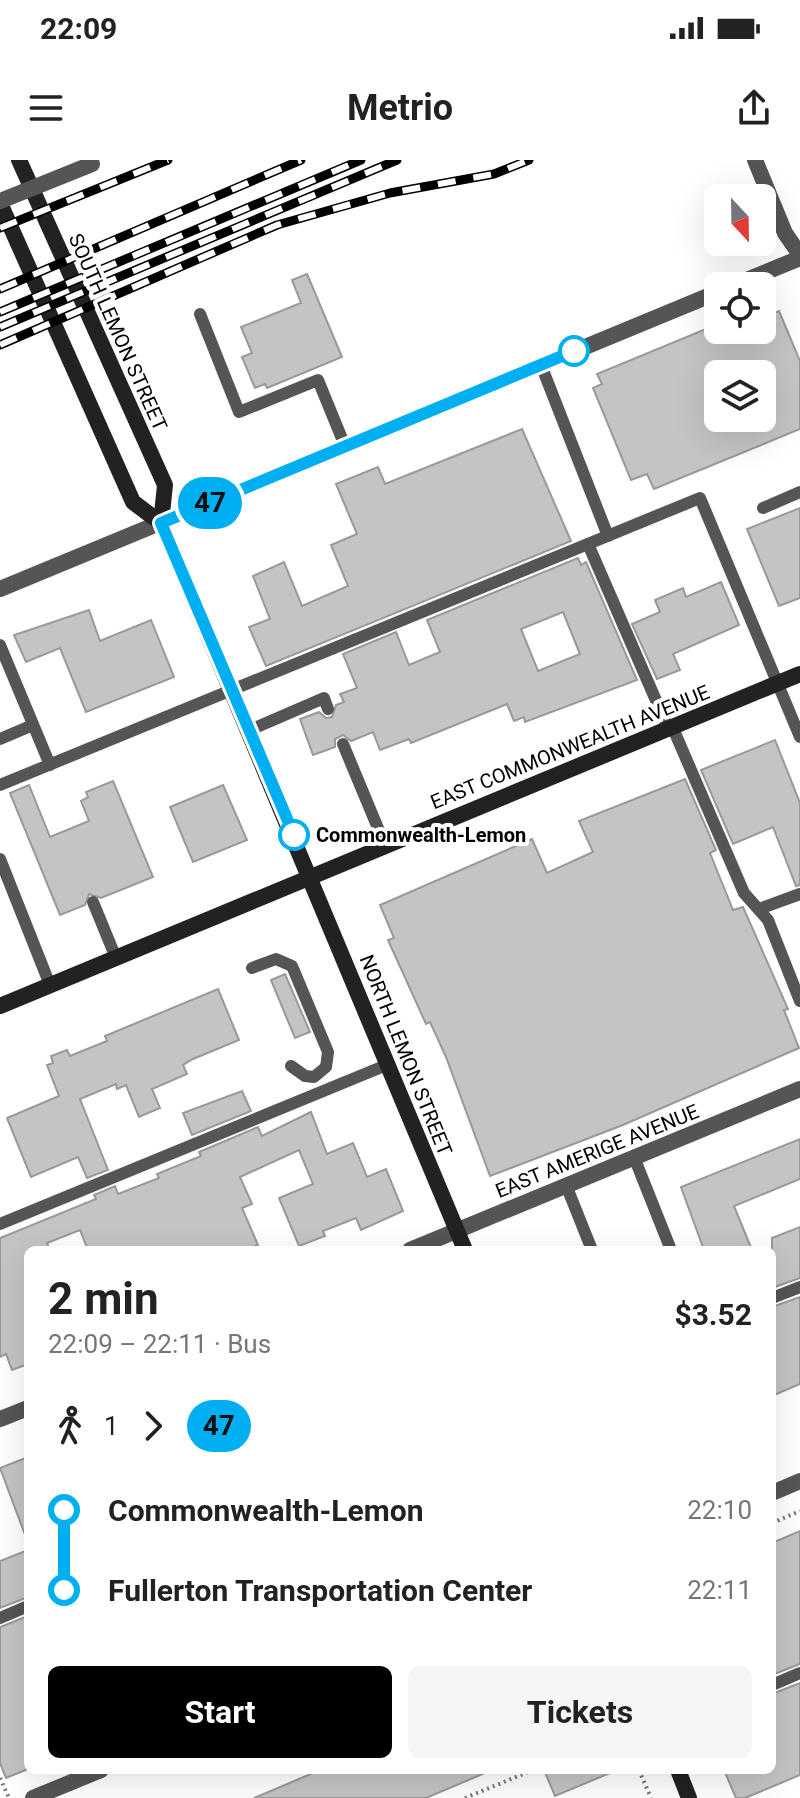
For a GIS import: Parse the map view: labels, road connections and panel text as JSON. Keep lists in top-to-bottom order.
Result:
{
  "streets": {
    "street": [
      "SOUTH LEMON STREET",
      "EAST COMMONWEALTH AVENUE",
      "NORTH LEMON STREET",
      "EAST AMERIGE AVENUE"
    ]
  },
  "crossings": [
    ["SOUTH LEMON STREET", "EAST COMMONWEALTH AVENUE"],
    ["SOUTH LEMON STREET", "NORTH LEMON STREET"],
    ["EAST COMMONWEALTH AVENUE", "NORTH LEMON STREET"],
    ["NORTH LEMON STREET", "EAST AMERIGE AVENUE"]
  ],
  "places": ["Commonwealth-Lemon"],
  "lines": ["bus line 47"],
  "north": "bottom",
  "page": {
    "status": "22:09",
    "header": "Metrio",
    "on_map": "47",
    "heading": ["2 min", "22:09 – 22:11 · Bus", "$3.52"],
    "legs": ["1", "47"],
    "list": [
      {
        "name": "Commonwealth-Lemon",
        "value": "22:10"
      },
      {
        "name": "Fullerton Transportation Center",
        "value": "22:11"
      }
    ],
    "buttons": ["Start", "Tickets"]
  }
}
